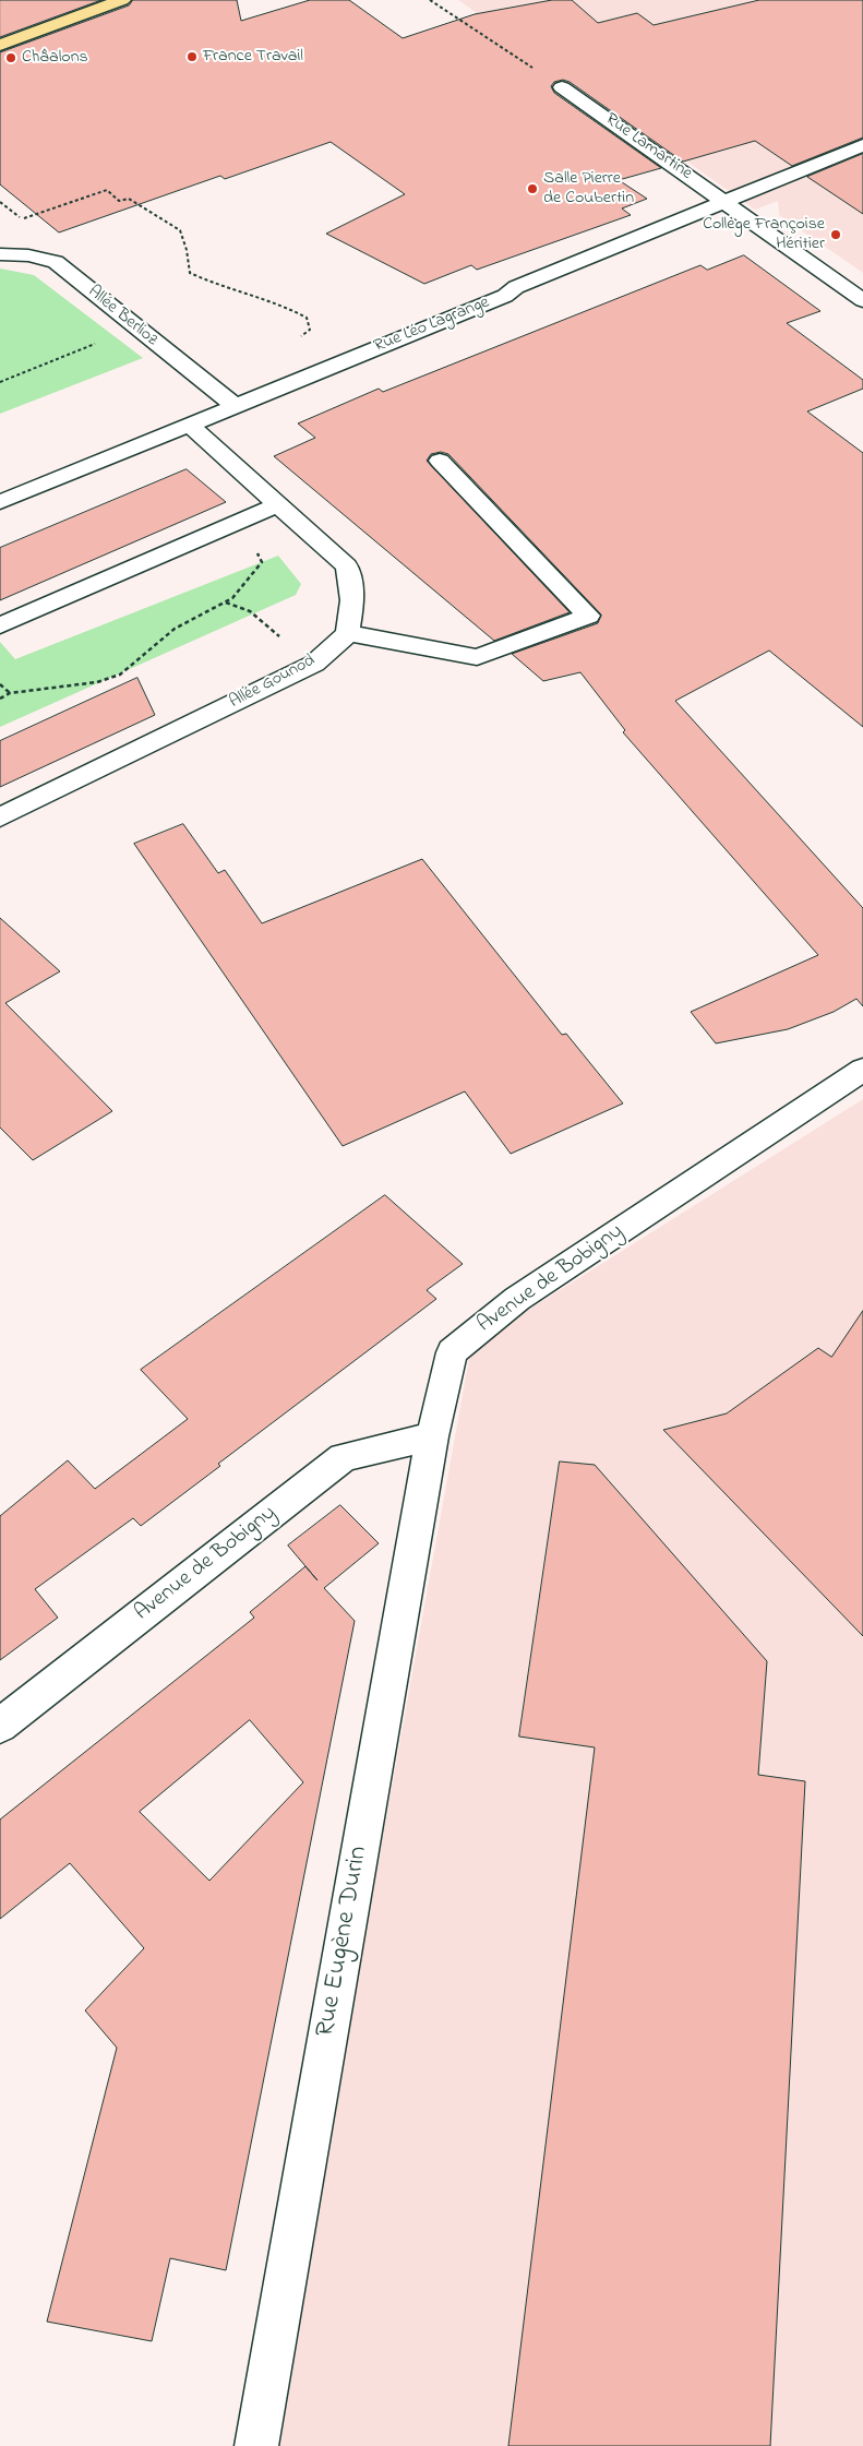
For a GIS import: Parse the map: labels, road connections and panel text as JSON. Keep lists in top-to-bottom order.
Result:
{
  "streets": {
    "street": [
      "Rue Lamartine",
      "Allée Berlioz",
      "Rue Léo Lagrange",
      "Allée Gounod",
      "Avenue de Bobigny",
      "Rue Eugène Durin"
    ]
  },
  "crossings": [
    ["Rue Lamartine", "Rue Léo Lagrange"],
    ["Allée Berlioz", "Rue Léo Lagrange"],
    ["Avenue de Bobigny", "Rue Eugène Durin"]
  ],
  "places": [
    "France Travail",
    "Châalons",
    "Salle Pierre de Coubertin",
    "Collège Françoise Héritier"
  ]
}
